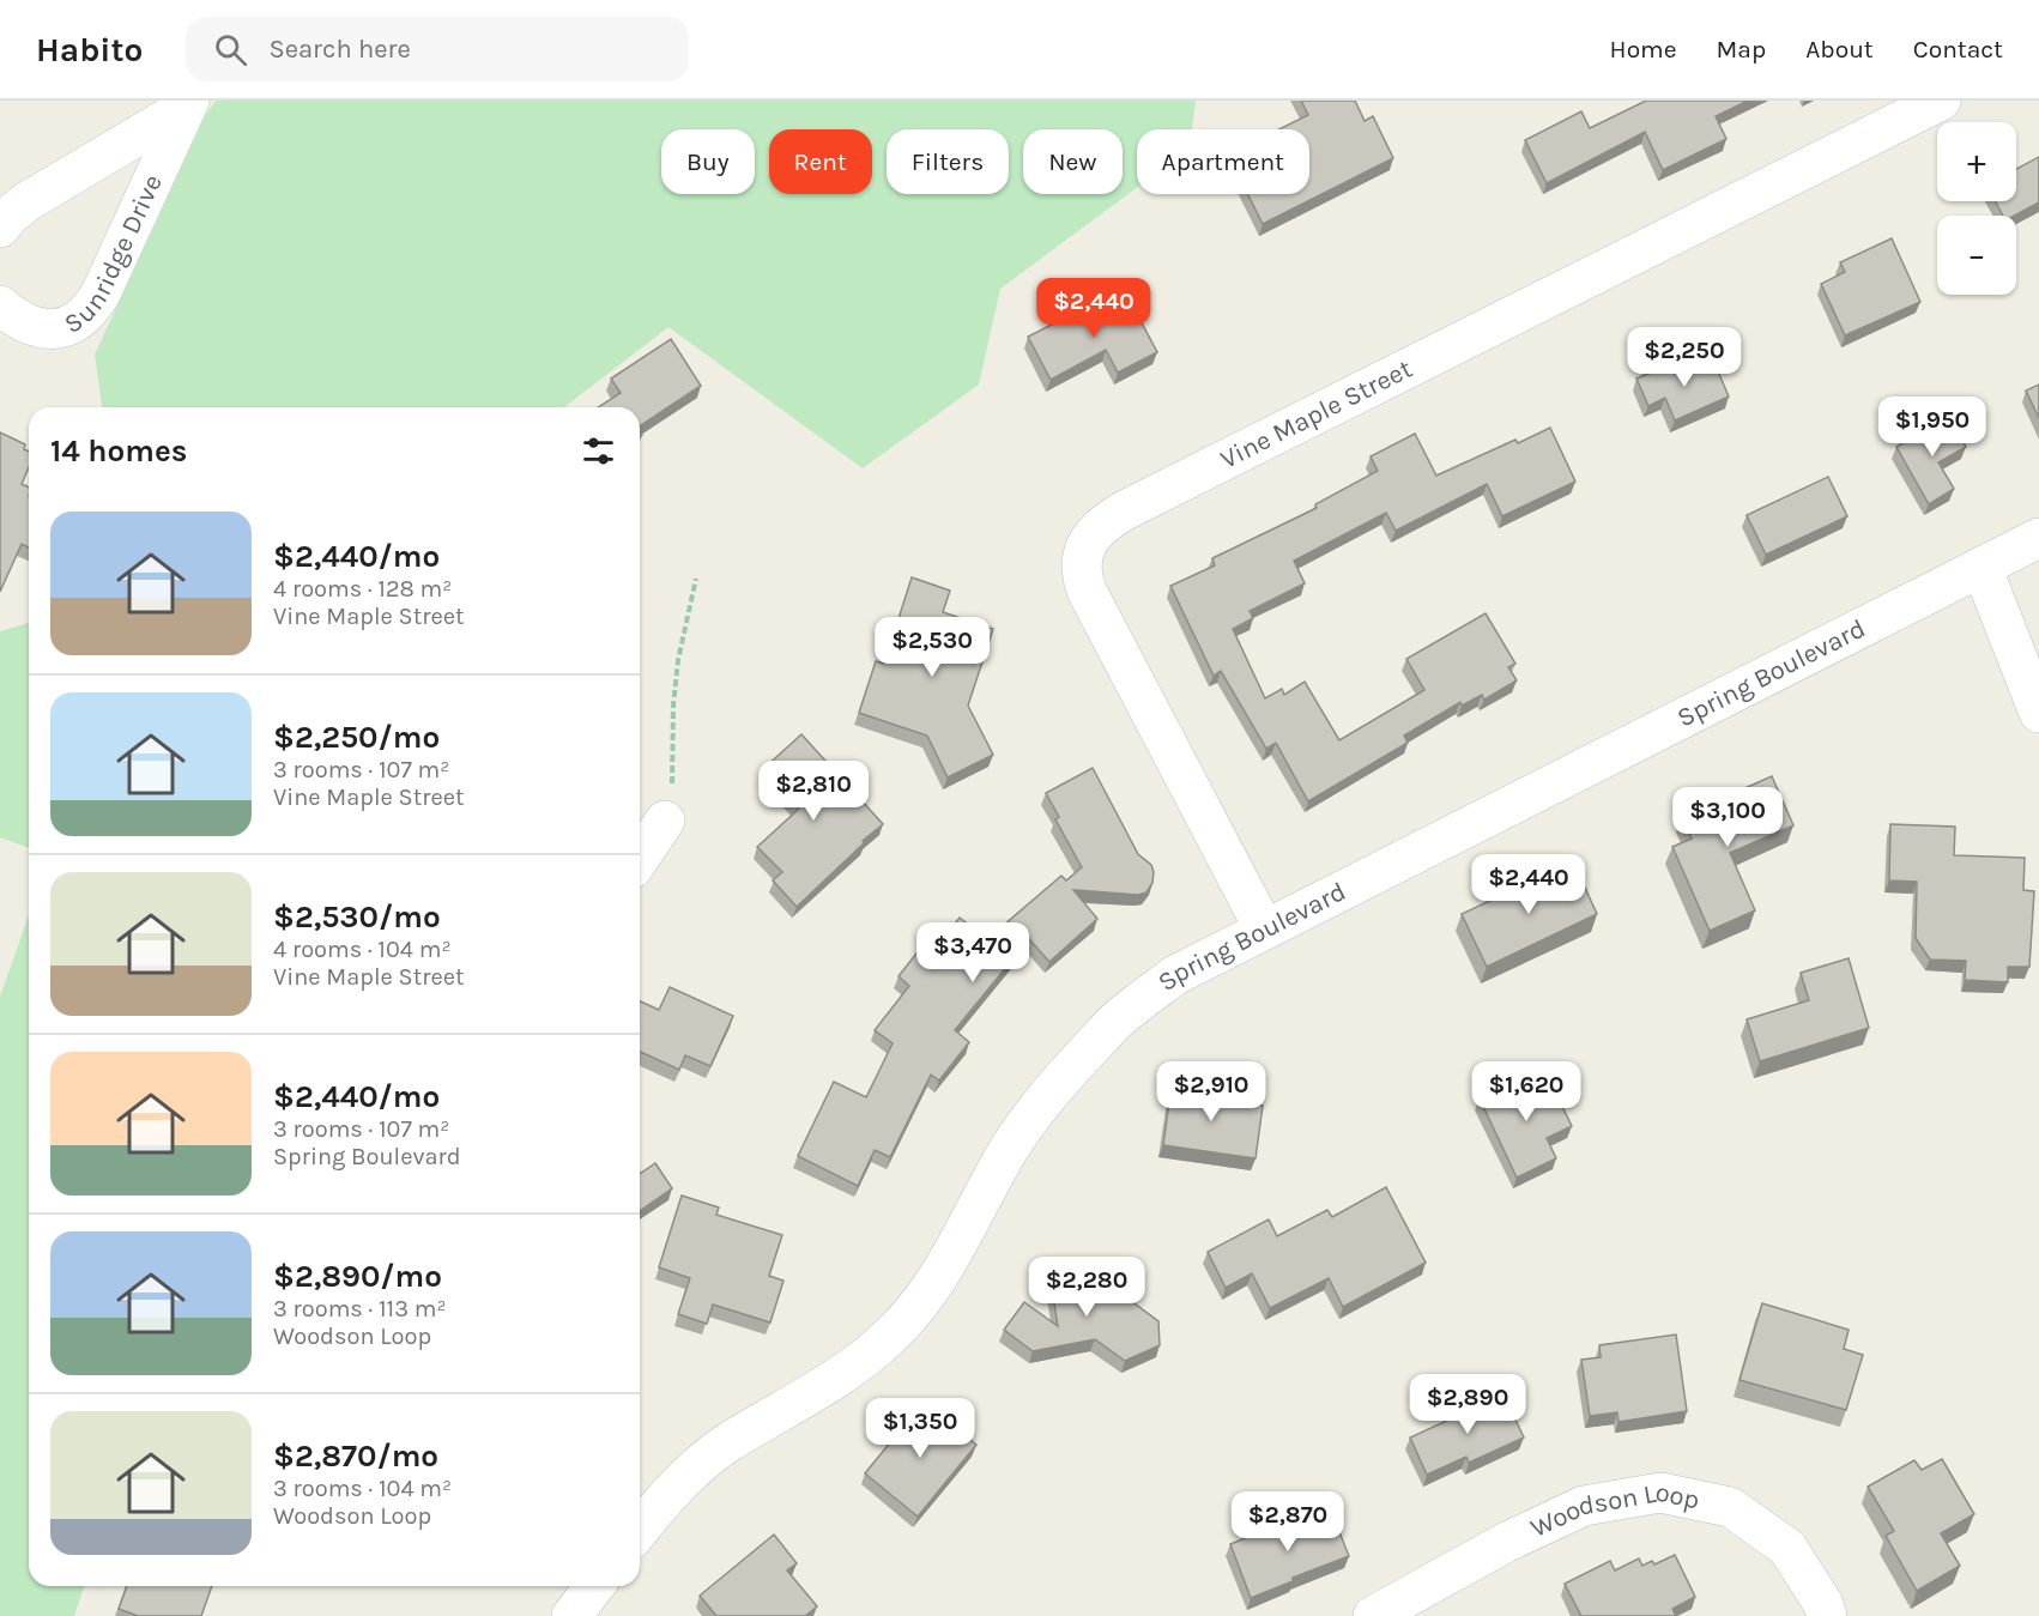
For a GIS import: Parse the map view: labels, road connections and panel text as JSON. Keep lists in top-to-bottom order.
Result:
{
  "streets": {
    "street": [
      "Sunridge Drive",
      "Vine Maple Street",
      "Spring Boulevard",
      "Woodson Loop"
    ]
  },
  "crossings": [
    ["Vine Maple Street", "Spring Boulevard"]
  ],
  "page": {
    "header": "Habito",
    "search": "Search here",
    "nav": [
      "Home",
      "Map",
      "About",
      "Contact"
    ],
    "map_buttons": ["+", "−"],
    "chip": [
      "Buy",
      "Rent",
      "Filters",
      "New",
      "Apartment"
    ],
    "price": [
      "$2,440",
      "$2,250",
      "$1,950",
      "$2,530",
      "$2,810",
      "$3,100",
      "$2,440",
      "$3,470",
      "$2,910",
      "$1,620",
      "$2,280",
      "$2,890",
      "$1,350",
      "$2,870"
    ],
    "heading": "14 homes",
    "list": [
      {
        "name": "$2,440/mo",
        "note": "4 rooms · 128 m² · Vine Maple Street"
      },
      {
        "name": "$2,250/mo",
        "note": "3 rooms · 107 m² · Vine Maple Street"
      },
      {
        "name": "$2,530/mo",
        "note": "4 rooms · 104 m² · Vine Maple Street"
      },
      {
        "name": "$2,440/mo",
        "note": "3 rooms · 107 m² · Spring Boulevard"
      },
      {
        "name": "$2,890/mo",
        "note": "3 rooms · 113 m² · Woodson Loop"
      },
      {
        "name": "$2,870/mo",
        "note": "3 rooms · 104 m² · Woodson Loop"
      }
    ]
  }
}
